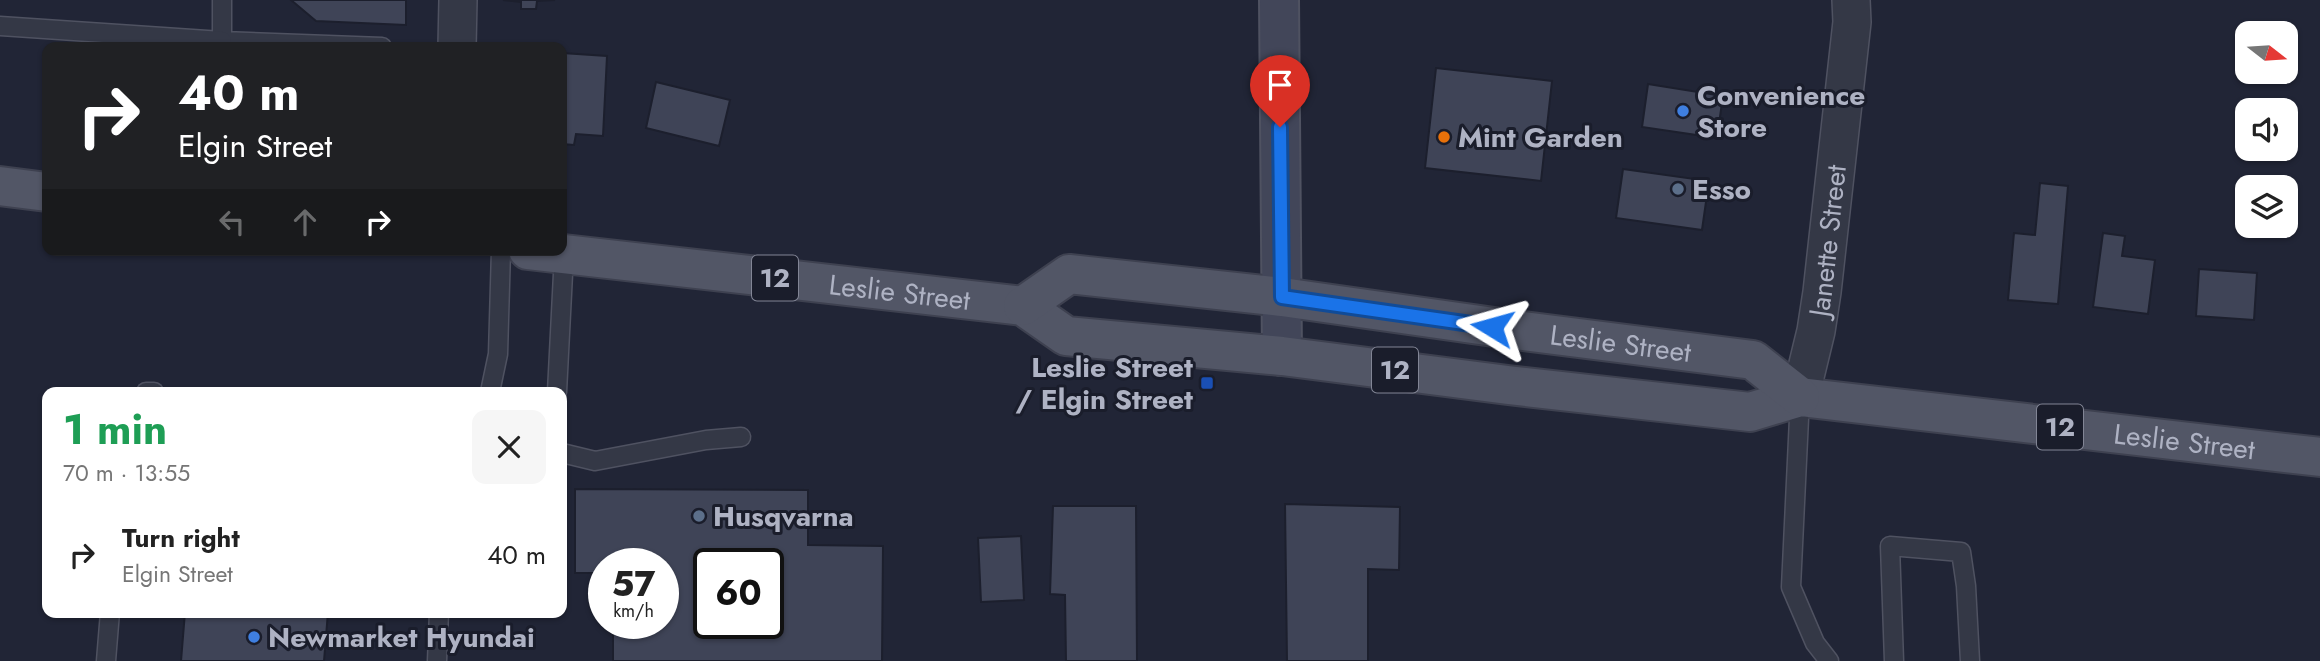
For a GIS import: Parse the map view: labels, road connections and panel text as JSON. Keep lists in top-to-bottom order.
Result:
{
  "streets": {
    "main road": ["12", "Leslie Street"],
    "street": ["Janette Street"]
  },
  "crossings": [
    ["Janette Street", "Leslie Street"]
  ],
  "places": {
    "other": [
      "Convenience Store",
      "Mint Garden",
      "Esso",
      "Husqvarna",
      "Newmarket Hyundai"
    ],
    "transit": ["Leslie Street / Elgin Street"]
  },
  "north": "right",
  "page": {
    "turn": ["40 m", "Elgin Street"],
    "heading": ["1 min", "70 m · 13:55"],
    "list": [
      {
        "name": "Turn right",
        "note": "Elgin Street",
        "value": "40 m"
      }
    ],
    "speed": "57 km/h",
    "limit": "60"
  }
}
